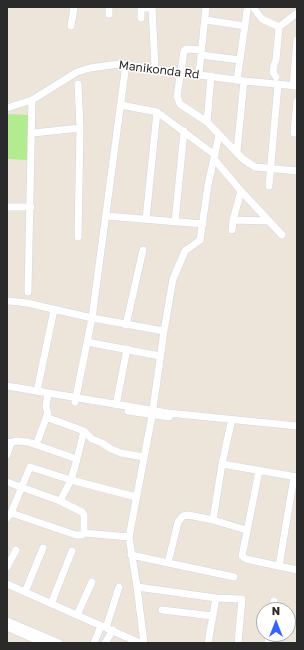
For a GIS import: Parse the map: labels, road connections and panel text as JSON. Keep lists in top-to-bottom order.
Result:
{
  "streets": {
    "street": ["Manikonda Rd"]
  },
  "north": "top"
}
